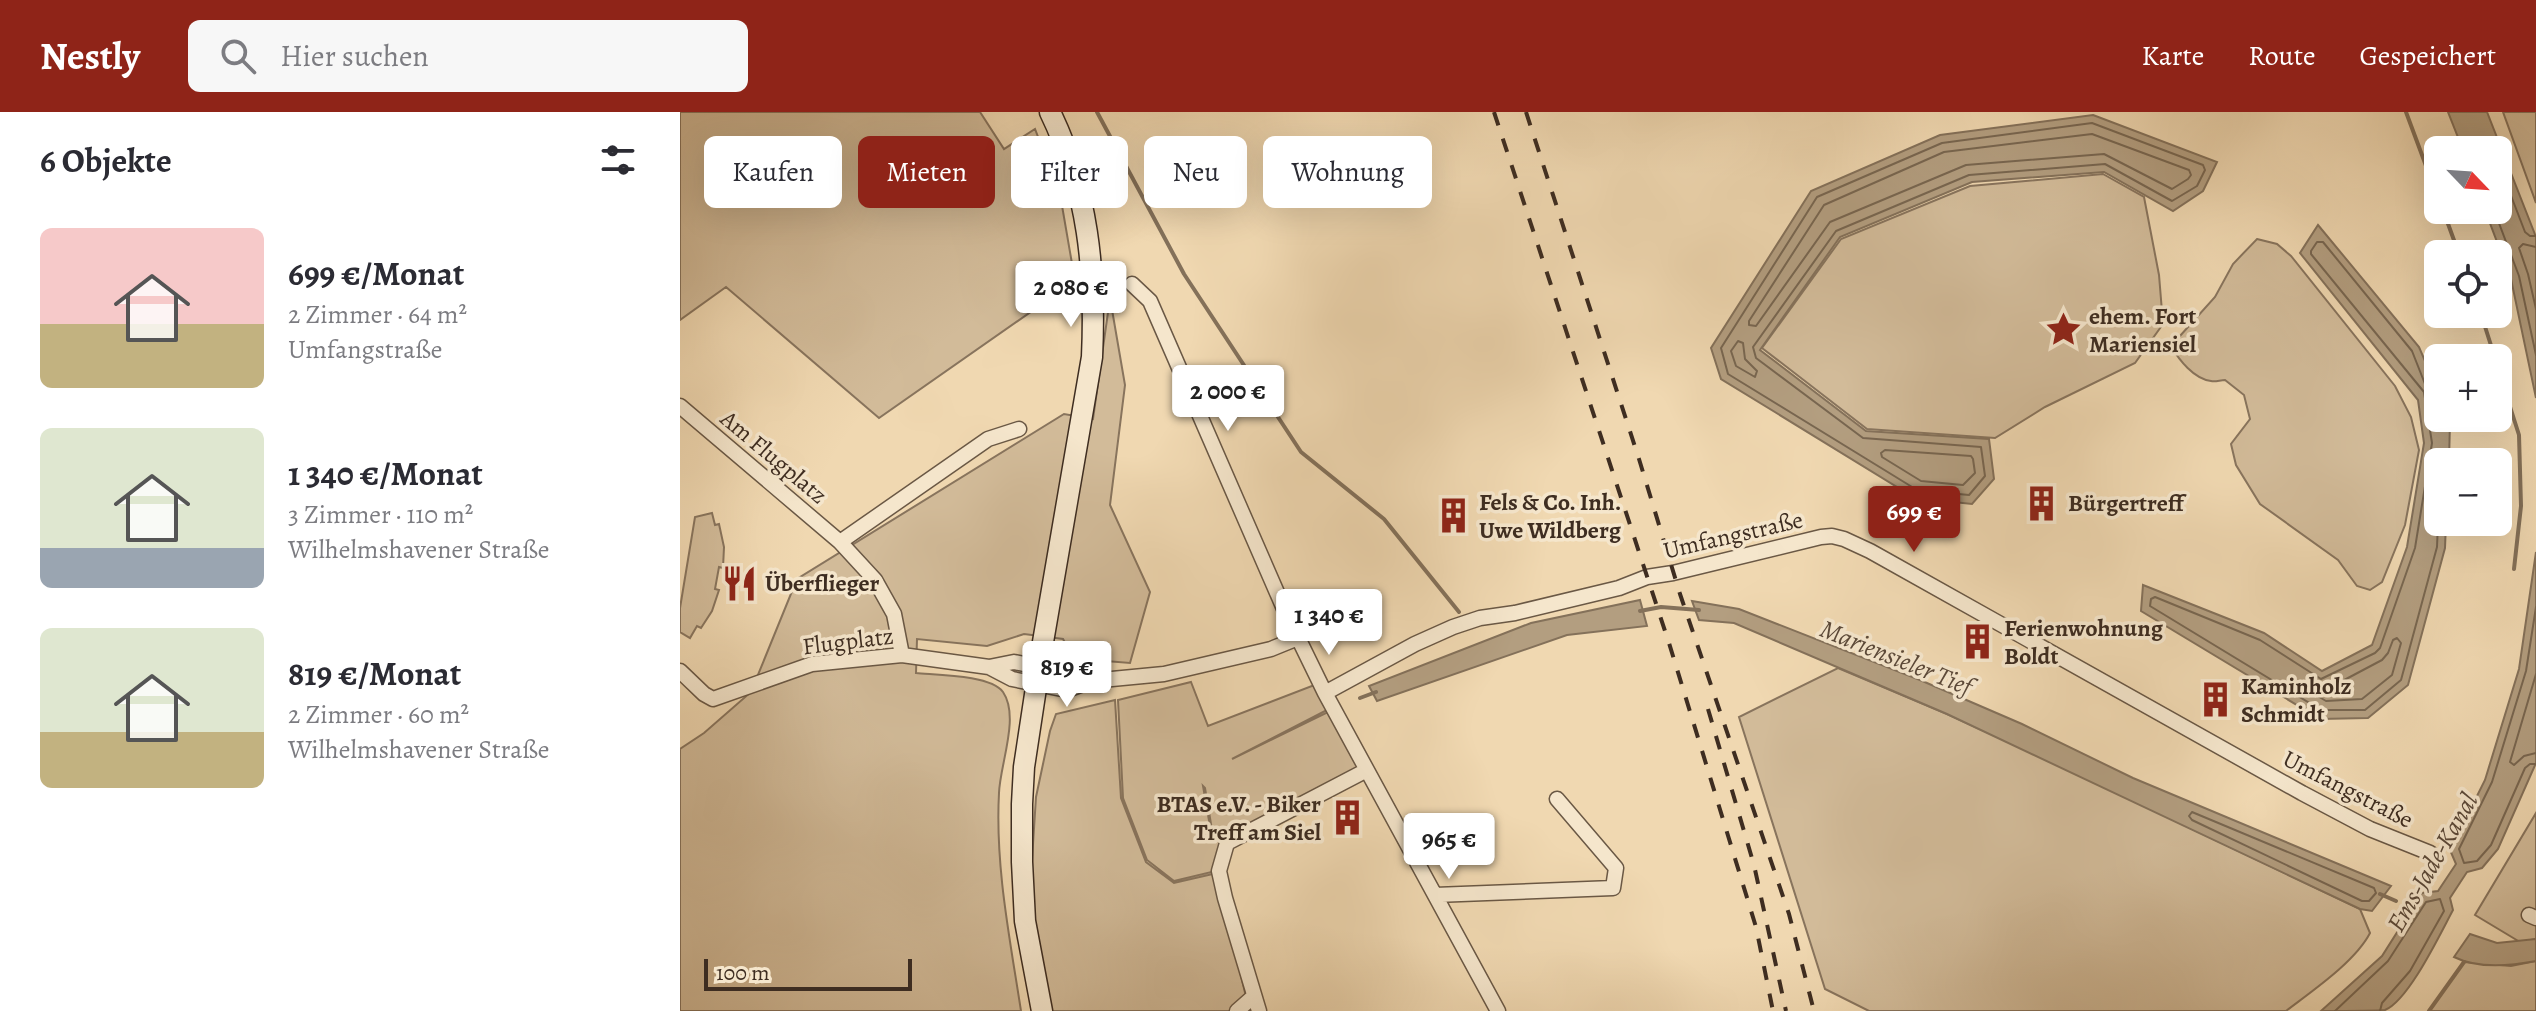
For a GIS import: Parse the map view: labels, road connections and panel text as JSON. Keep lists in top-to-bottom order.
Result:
{
  "streets": {
    "street": ["Am Flugplatz", "Umfangstraße", "Flugplatz"]
  },
  "crossings": [
    ["Am Flugplatz", "Flugplatz"]
  ],
  "water": ["Mariensieler Tief", "Ems-Jade-Kanal"],
  "places": {
    "place": ["ehem. Fort Mariensiel"],
    "building": [
      "Bürgertreff",
      "Fels & Co. Inh. Uwe Wildberg",
      "Ferienwohnung Boldt",
      "Kaminholz Schmidt",
      "BTAS e.V. - Biker Treff am Siel"
    ],
    "restaurant": ["Überflieger"]
  },
  "scale_bar": "100 m",
  "north": "bottom right",
  "page": {
    "header": "Nestly",
    "search": "Hier suchen",
    "nav": ["Karte", "Route", "Gespeichert"],
    "heading": "6 Objekte",
    "map_buttons": ["+", "−"],
    "chip": [
      "Kaufen",
      "Mieten",
      "Filter",
      "Neu",
      "Wohnung"
    ],
    "list": [
      {
        "name": "699 €/Monat",
        "note": "2 Zimmer · 64 m² · Umfangstraße"
      },
      {
        "name": "1 340 €/Monat",
        "note": "3 Zimmer · 110 m² · Wilhelmshavener Straße"
      },
      {
        "name": "819 €/Monat",
        "note": "2 Zimmer · 60 m² · Wilhelmshavener Straße"
      }
    ],
    "price": [
      "2 080 €",
      "2 000 €",
      "699 €",
      "1 340 €",
      "819 €",
      "965 €"
    ],
    "scale": "100 m"
  }
}
